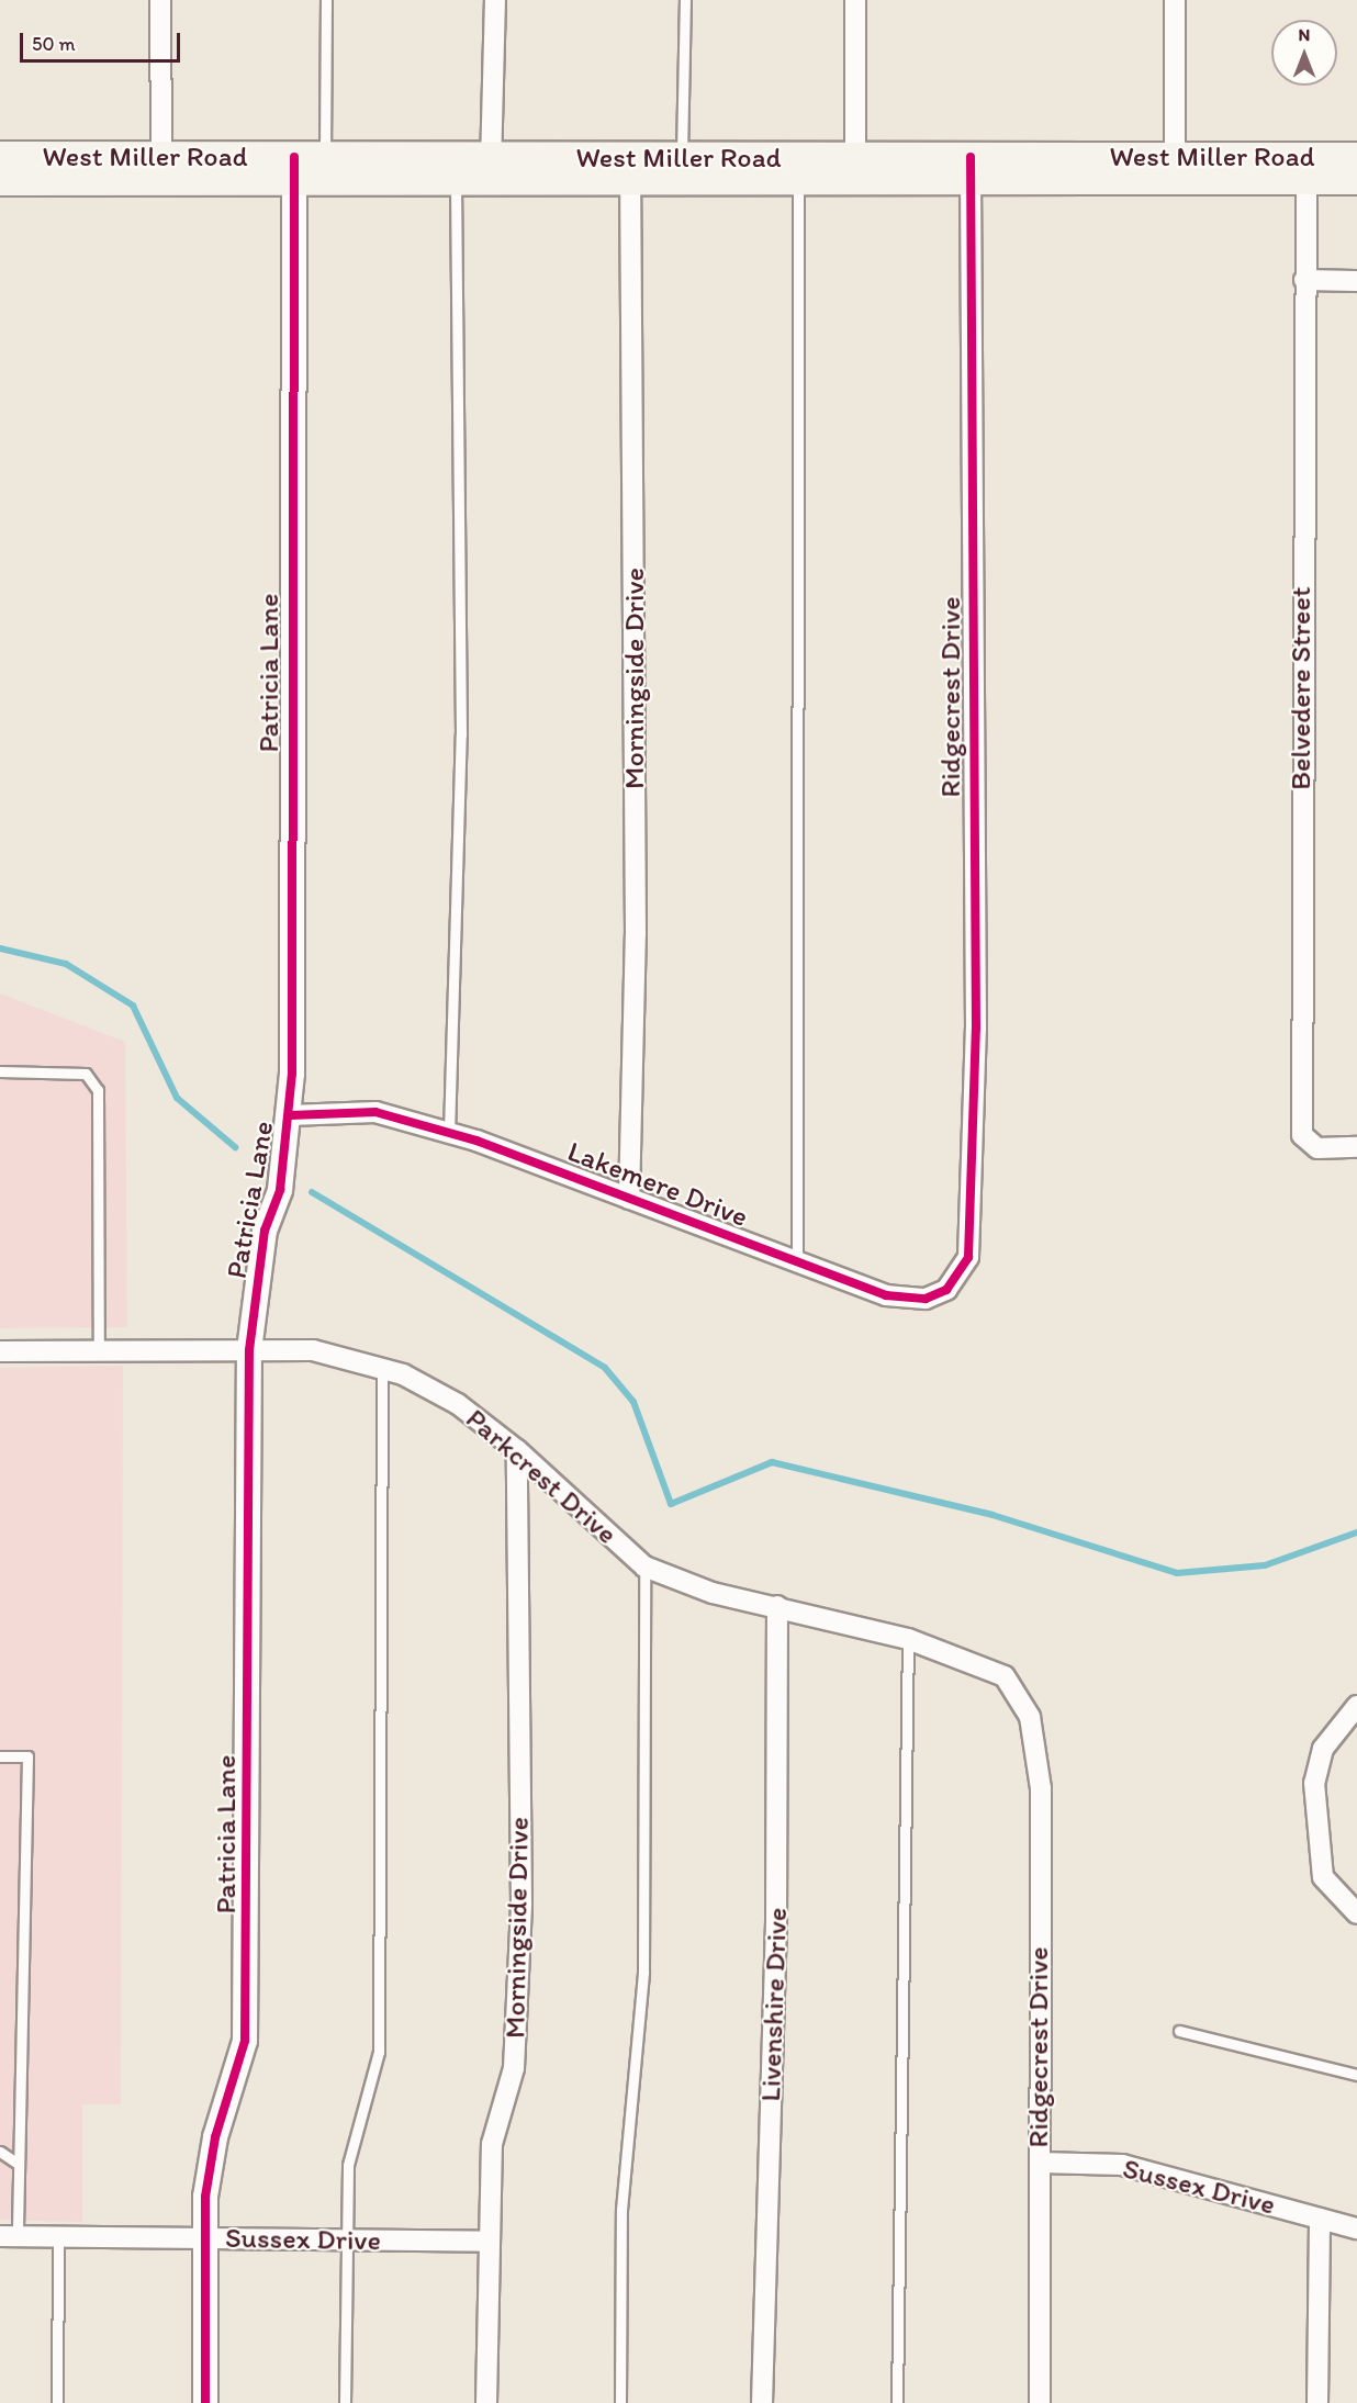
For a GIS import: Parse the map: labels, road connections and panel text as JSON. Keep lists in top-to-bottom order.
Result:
{
  "streets": {
    "main road": ["West Miller Road"],
    "street": [
      "Patricia Lane",
      "Morningside Drive",
      "Belvedere Street",
      "Ridgecrest Drive",
      "Lakemere Drive",
      "Parkcrest Drive",
      "Livenshire Drive",
      "Sussex Drive"
    ]
  },
  "crossings": [
    ["West Miller Road", "Patricia Lane"],
    ["West Miller Road", "Morningside Drive"],
    ["West Miller Road", "Belvedere Street"],
    ["West Miller Road", "Ridgecrest Drive"],
    ["Patricia Lane", "Lakemere Drive"],
    ["Patricia Lane", "Parkcrest Drive"],
    ["Patricia Lane", "Sussex Drive"],
    ["Morningside Drive", "Lakemere Drive"],
    ["Morningside Drive", "Parkcrest Drive"],
    ["Morningside Drive", "Sussex Drive"],
    ["Ridgecrest Drive", "Lakemere Drive"],
    ["Ridgecrest Drive", "Parkcrest Drive"],
    ["Ridgecrest Drive", "Sussex Drive"],
    ["Parkcrest Drive", "Livenshire Drive"]
  ],
  "scale_bar": "50 m",
  "north": "top"
}
